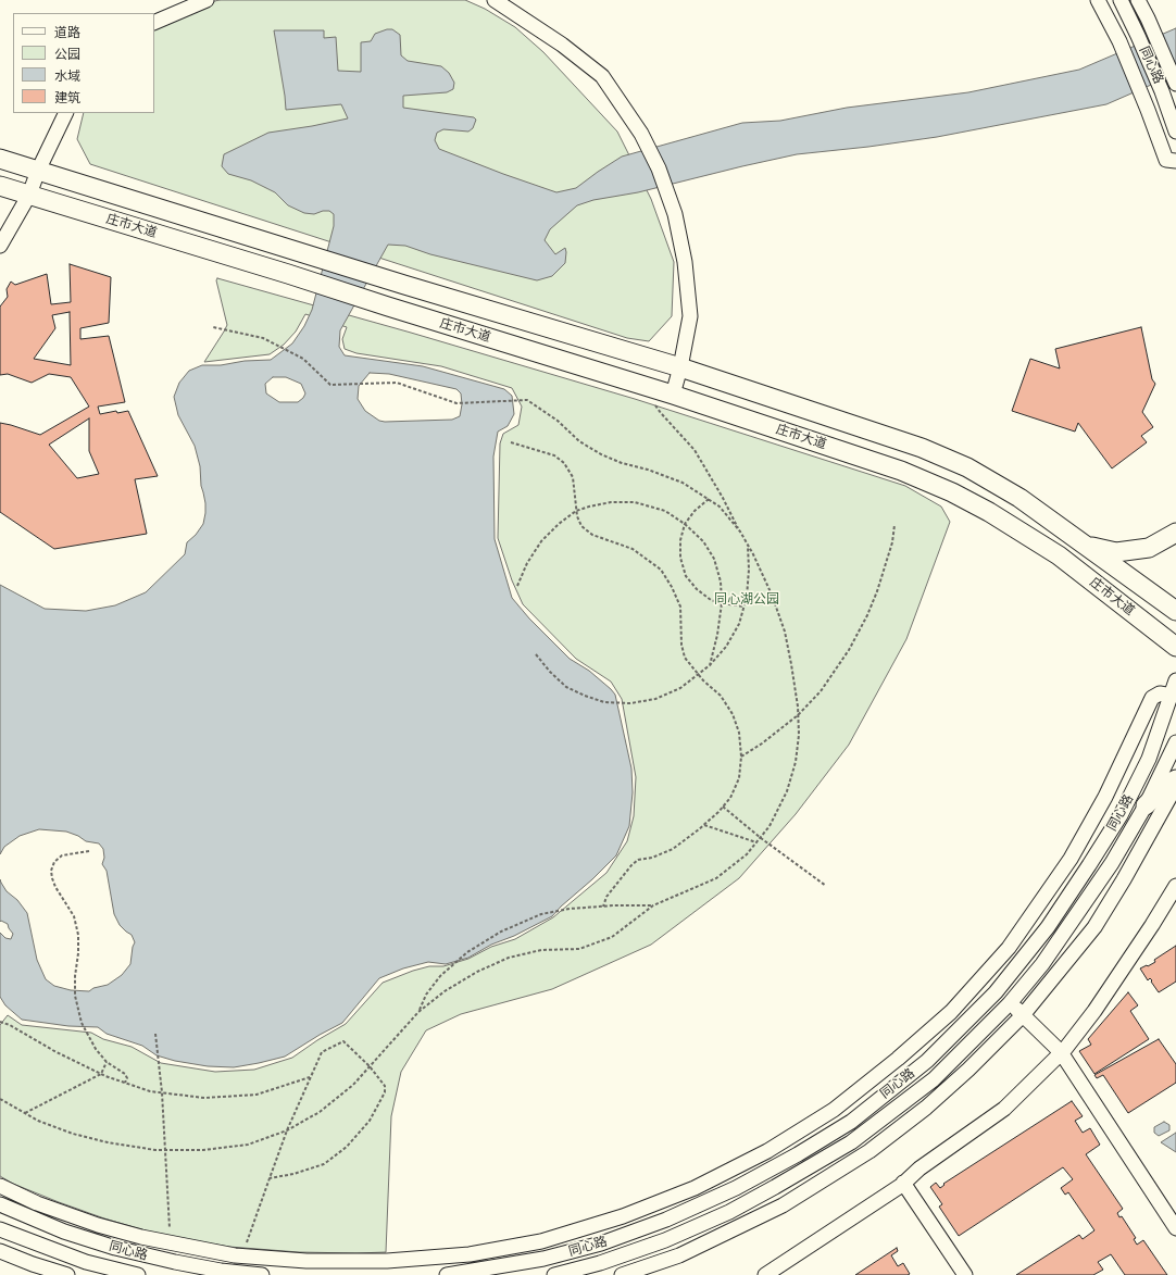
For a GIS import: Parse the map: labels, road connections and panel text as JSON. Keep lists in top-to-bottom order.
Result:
{
  "streets": {
    "main road": ["庄市大道"],
    "street": ["同心路"]
  },
  "parks": ["同心湖公园"],
  "legend": [
    "道路",
    "公园",
    "水域",
    "建筑"
  ]
}
